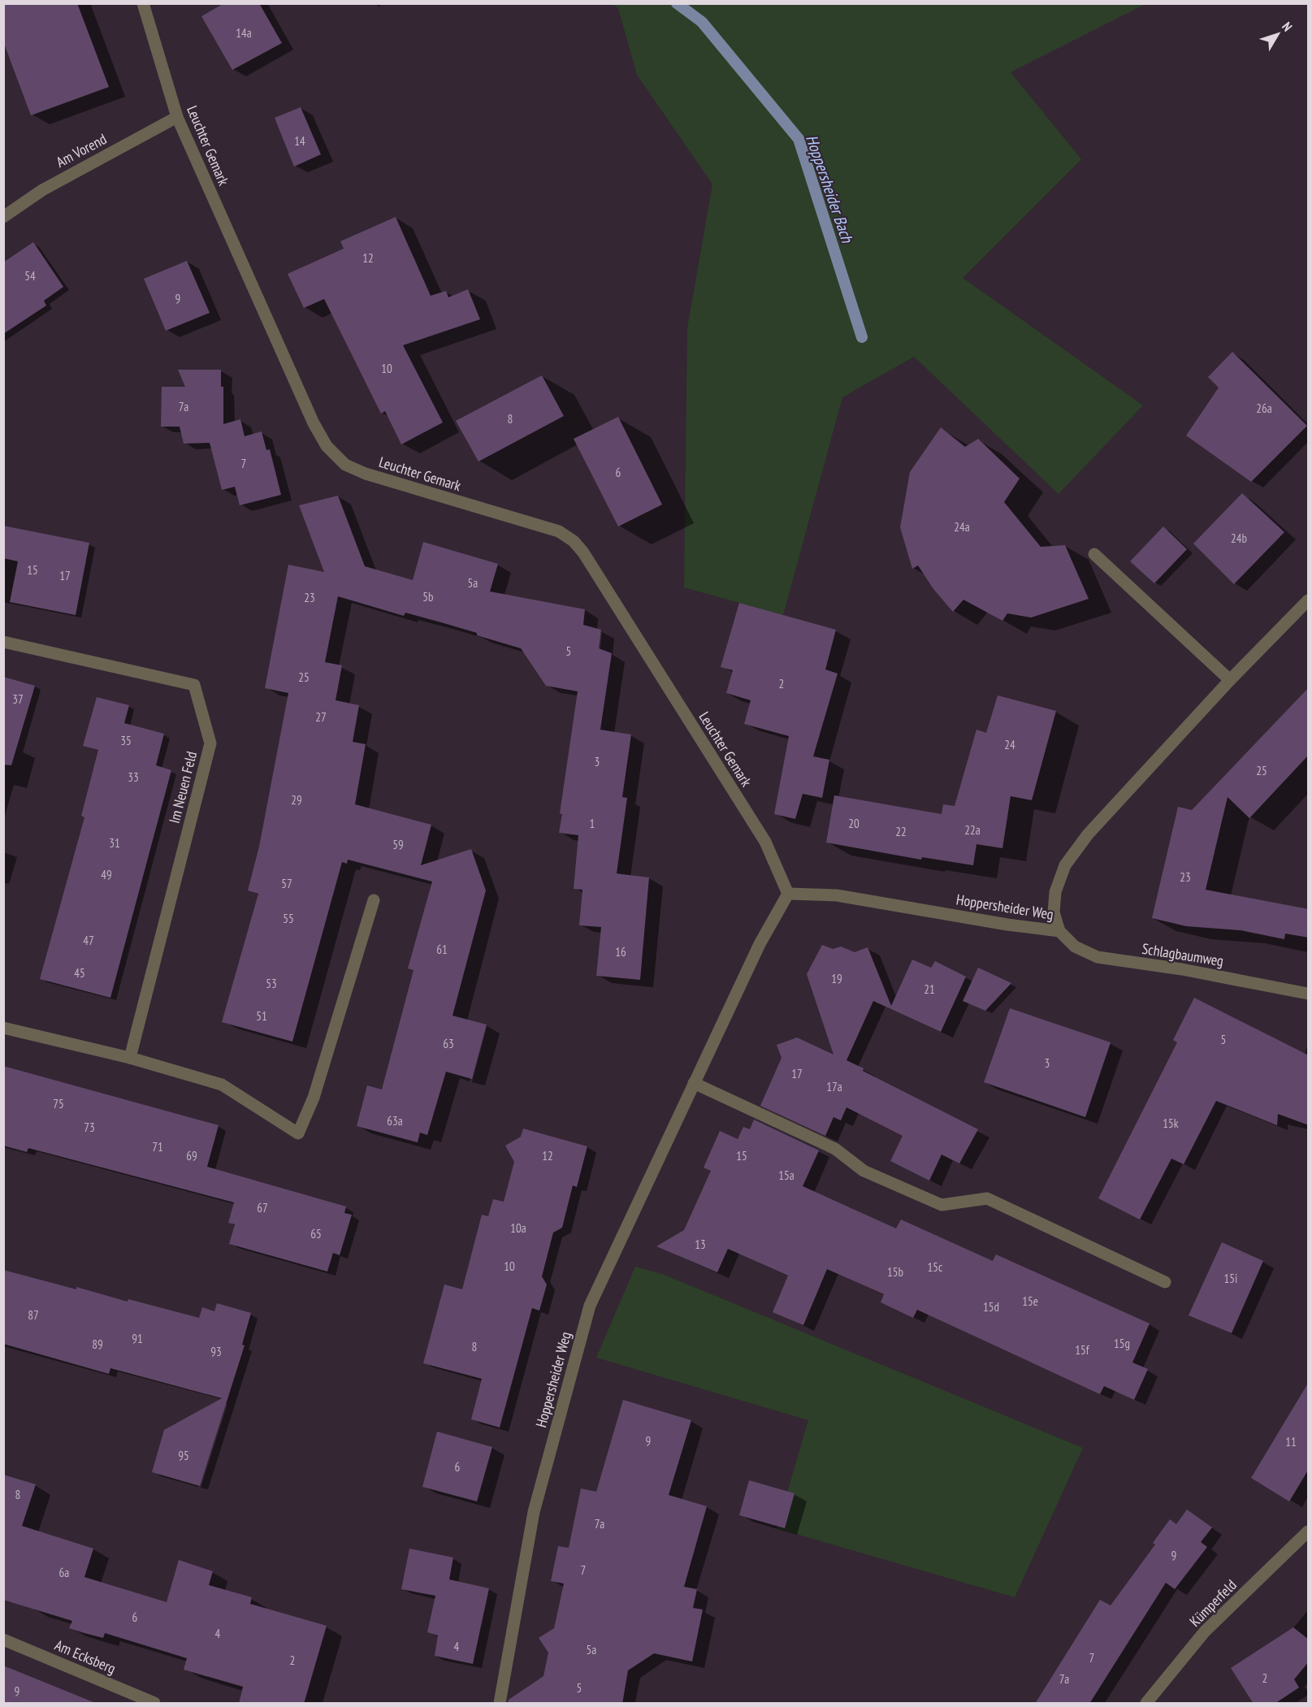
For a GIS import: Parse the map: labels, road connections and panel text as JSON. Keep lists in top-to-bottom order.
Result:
{
  "streets": {
    "street": [
      "Leuchter Gemark",
      "Am Vorend",
      "Im Neuen Feld",
      "Hoppersheider Weg",
      "Schlagbaumweg",
      "Kümperfeld",
      "Am Ecksberg"
    ]
  },
  "crossings": [
    ["Leuchter Gemark", "Am Vorend"],
    ["Leuchter Gemark", "Hoppersheider Weg"],
    ["Hoppersheider Weg", "Schlagbaumweg"]
  ],
  "water": ["Hoppersheider Bach"],
  "house_numbers": [
    "14a",
    "14",
    "12",
    "54",
    "9",
    "10",
    "7a",
    "26a",
    "8",
    "7",
    "6",
    "24a",
    "24b",
    "15",
    "17",
    "5a",
    "5b",
    "23",
    "5",
    "25",
    "2",
    "37",
    "27",
    "35",
    "24",
    "3",
    "25",
    "33",
    "29",
    "1",
    "20",
    "22a",
    "22",
    "31",
    "59",
    "49",
    "23",
    "57",
    "55",
    "47",
    "61",
    "16",
    "45",
    "19",
    "53",
    "21",
    "51",
    "5",
    "63",
    "3",
    "17",
    "17a",
    "75",
    "63a",
    "15k",
    "73",
    "71",
    "69",
    "12",
    "15",
    "15a",
    "67",
    "10a",
    "65",
    "13",
    "10",
    "15c",
    "15b",
    "15i",
    "15e",
    "15d",
    "87",
    "91",
    "15g",
    "89",
    "8",
    "15f",
    "93",
    "9",
    "11",
    "95",
    "6",
    "8",
    "7a",
    "9",
    "7",
    "6a",
    "6",
    "4",
    "4",
    "5a",
    "7",
    "2",
    "2",
    "7a",
    "5",
    "9"
  ],
  "north": "top right"
}
